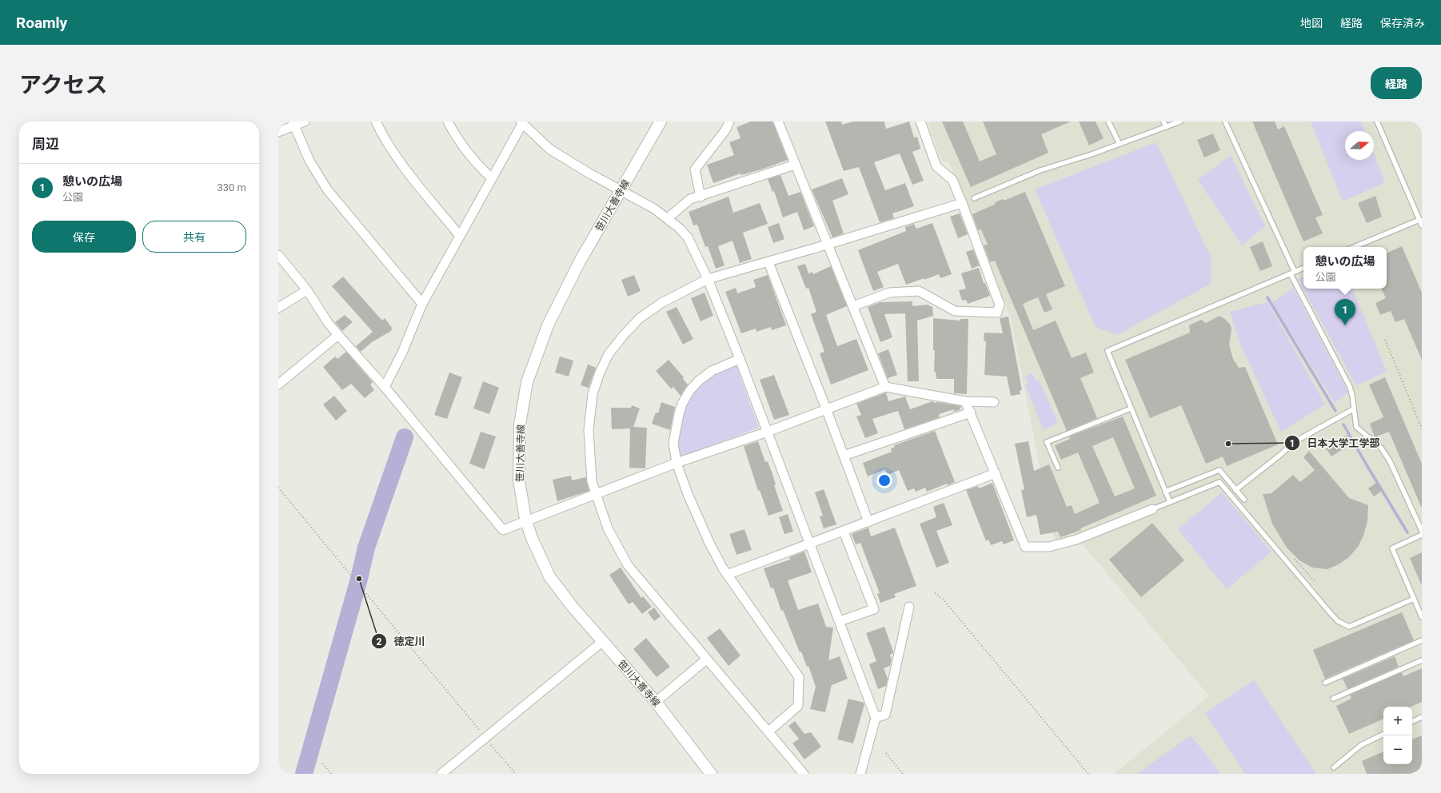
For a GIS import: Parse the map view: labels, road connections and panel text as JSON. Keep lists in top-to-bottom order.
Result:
{
  "streets": {
    "street": ["笹川大善寺線"]
  },
  "places": ["日本大学工学部", "徳定川"],
  "north": "right",
  "page": {
    "header": "Roamly",
    "nav": ["地図", "経路", "保存済み"],
    "title": "アクセス",
    "buttons": [
      "経路",
      ["保存", "共有"]
    ],
    "heading": "周辺",
    "list": [
      {
        "mark": "1",
        "name": "憩いの広場",
        "note": "公園",
        "value": "330 m"
      }
    ],
    "popup": ["憩いの広場", "公園"],
    "pins": "1",
    "map_buttons": ["+", "−"]
  }
}
